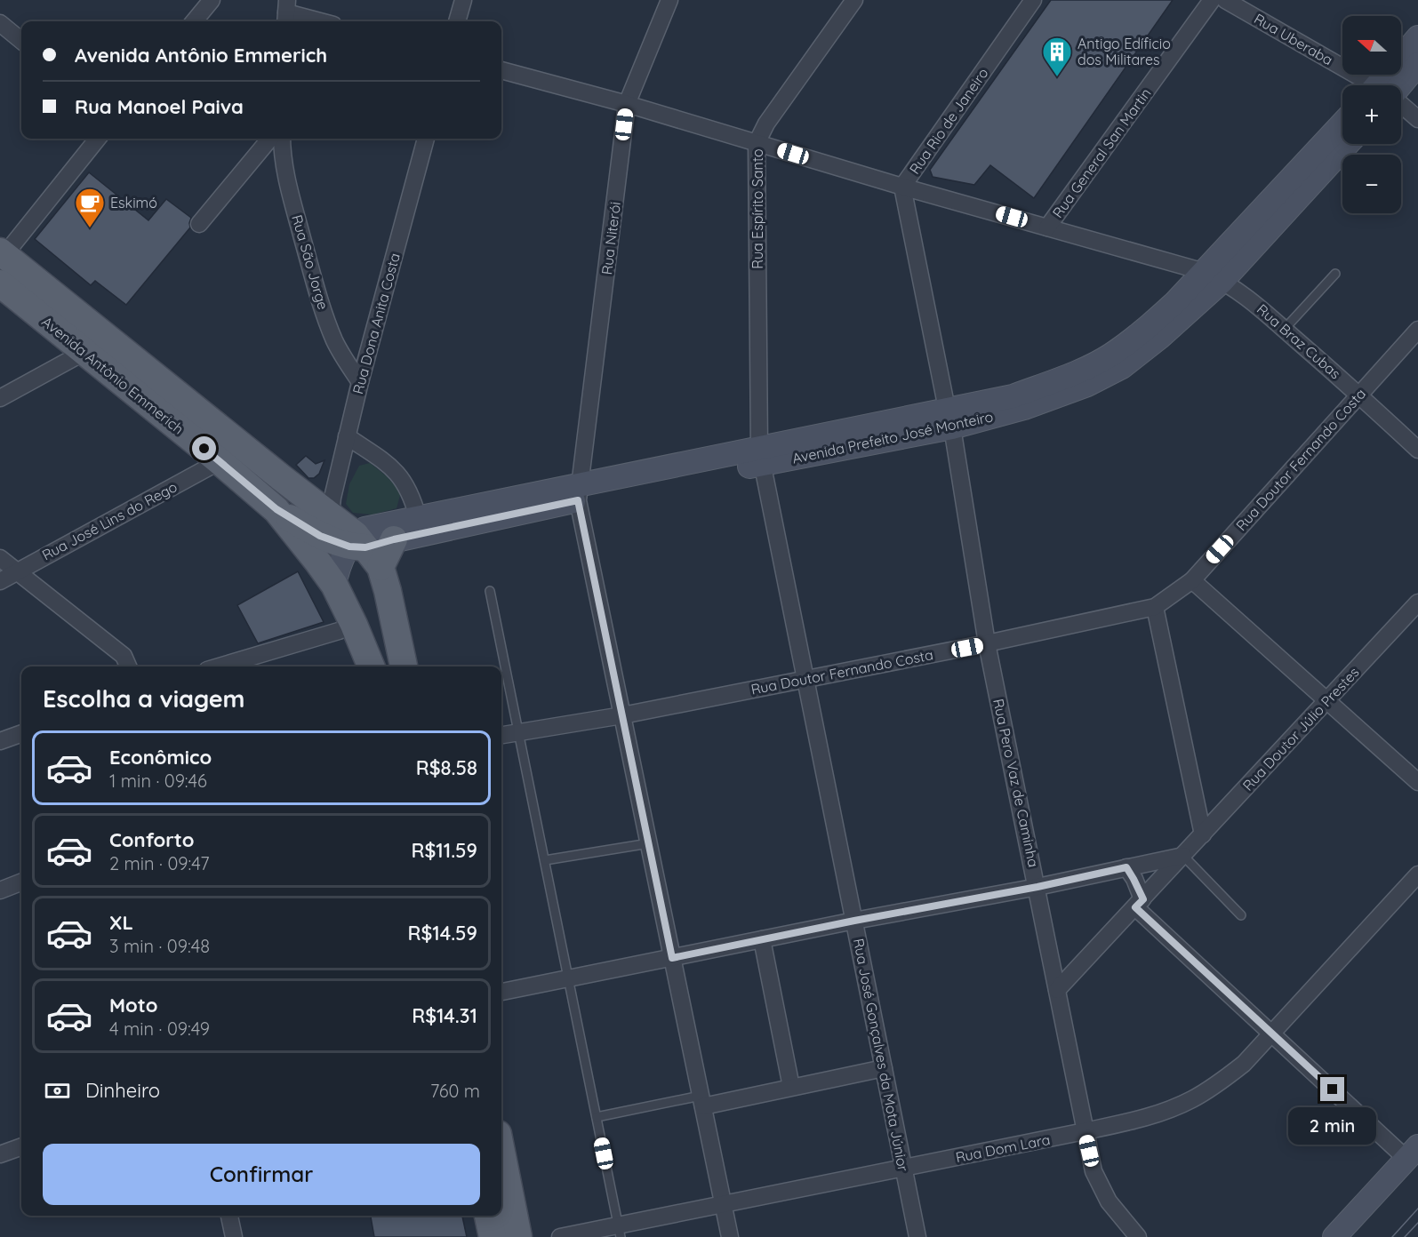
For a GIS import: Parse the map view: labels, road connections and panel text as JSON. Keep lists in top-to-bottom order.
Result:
{
  "streets": {
    "main road": ["Avenida Antônio Emmerich", "Avenida Prefeito José Monteiro"],
    "street": [
      "Rua Uberaba",
      "Rua Rio de Janeiro",
      "Rua General San Martin",
      "Rua Espírito Santo",
      "Rua Niterói",
      "Rua São Jorge",
      "Rua Dona Anita Costa",
      "Rua Braz Cubas",
      "Rua Doutor Fernando Costa",
      "Rua José Lins do Rego",
      "Rua Doutor Júlio Prestes",
      "Rua Pero Vaz de Caminha",
      "Rua José Gonçalves da Mota Júnior",
      "Rua Dom Lara"
    ]
  },
  "crossings": [
    ["Rua Rio de Janeiro", "Rua Braz Cubas"],
    ["Rua Rio de Janeiro", "Avenida Prefeito José Monteiro"],
    ["Rua Rio de Janeiro", "Rua Pero Vaz de Caminha"],
    ["Rua General San Martin", "Rua Braz Cubas"],
    ["Rua Espírito Santo", "Rua Braz Cubas"],
    ["Rua Espírito Santo", "Avenida Prefeito José Monteiro"],
    ["Rua Espírito Santo", "Rua José Gonçalves da Mota Júnior"],
    ["Rua Niterói", "Rua Braz Cubas"],
    ["Rua Niterói", "Avenida Prefeito José Monteiro"],
    ["Rua Niterói", "Rua Doutor Fernando Costa"],
    ["Rua Niterói", "Rua Dom Lara"],
    ["Rua São Jorge", "Rua Dona Anita Costa"],
    ["Rua Dona Anita Costa", "Avenida Antônio Emmerich"],
    ["Rua Braz Cubas", "Avenida Prefeito José Monteiro"],
    ["Rua Braz Cubas", "Rua Doutor Fernando Costa"],
    ["Avenida Antônio Emmerich", "Rua José Lins do Rego"],
    ["Avenida Prefeito José Monteiro", "Rua Pero Vaz de Caminha"],
    ["Avenida Prefeito José Monteiro", "Rua José Gonçalves da Mota Júnior"],
    ["Rua Doutor Fernando Costa", "Rua Pero Vaz de Caminha"],
    ["Rua Doutor Fernando Costa", "Rua José Gonçalves da Mota Júnior"],
    ["Rua Doutor Júlio Prestes", "Rua Pero Vaz de Caminha"],
    ["Rua Pero Vaz de Caminha", "Rua Dom Lara"],
    ["Rua José Gonçalves da Mota Júnior", "Rua Dom Lara"]
  ],
  "places": {
    "building": ["Antigo Edíficio dos Militares"],
    "cafe": ["Eskimó"]
  },
  "north": "left",
  "page": {
    "map_buttons": ["+", "−"],
    "banner": ["Avenida Antônio Emmerich", "Rua Manoel Paiva"],
    "heading": "Escolha a viagem",
    "list": [
      {
        "name": "Econômico",
        "note": "1 min · 09:46",
        "value": "R$8.58"
      },
      {
        "name": "Conforto",
        "note": "2 min · 09:47",
        "value": "R$11.59"
      },
      {
        "name": "XL",
        "note": "3 min · 09:48",
        "value": "R$14.59"
      },
      {
        "name": "Moto",
        "note": "4 min · 09:49",
        "value": "R$14.31"
      }
    ],
    "pay": ["Dinheiro", "760 m"],
    "bubble": "2 min",
    "buttons": "Confirmar"
  }
}
